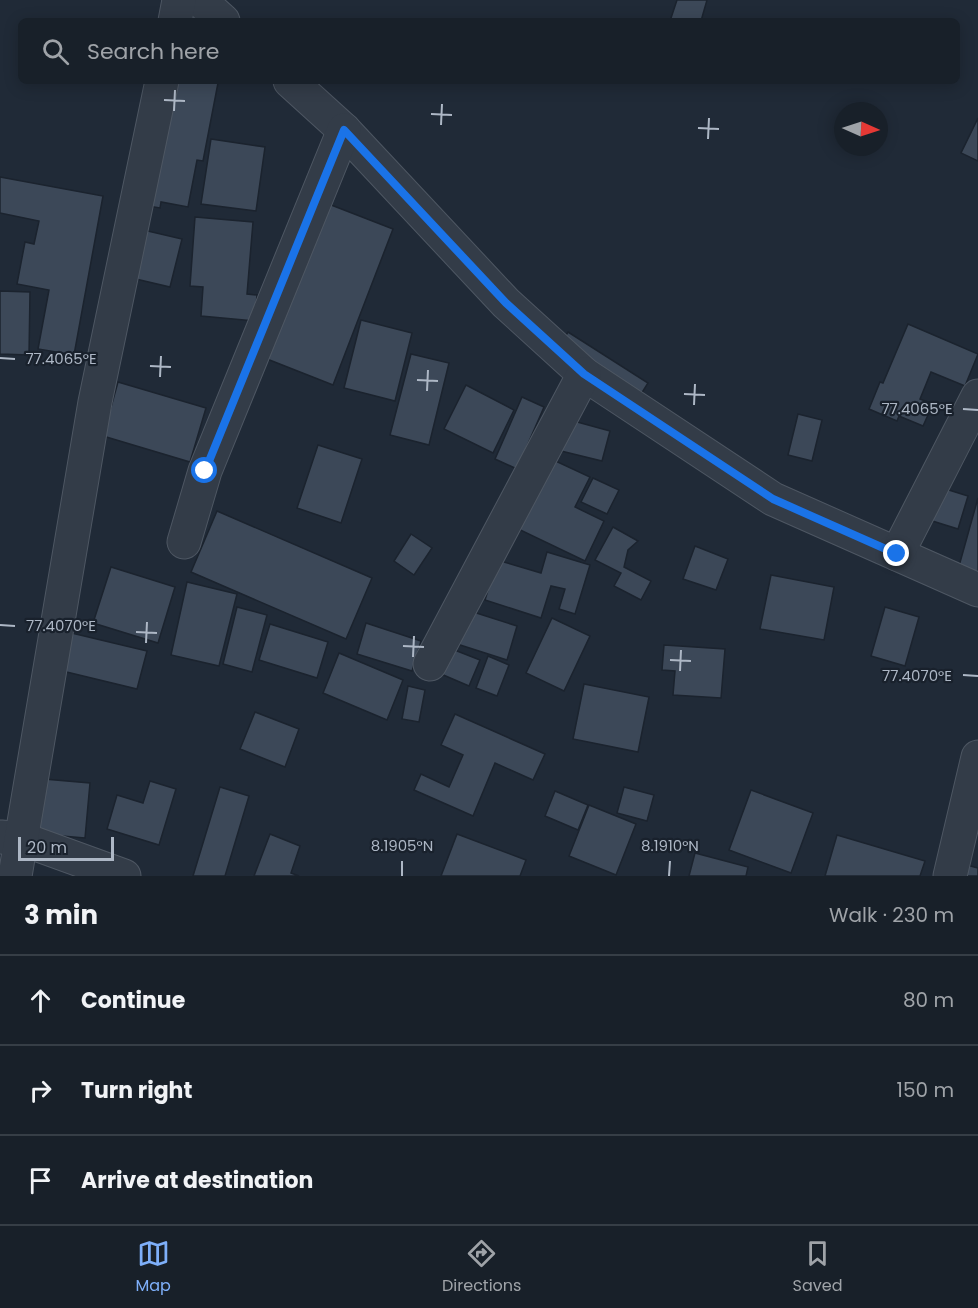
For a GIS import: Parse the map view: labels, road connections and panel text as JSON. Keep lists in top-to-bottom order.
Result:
{
  "scale_bar": "20 m",
  "north": "right",
  "page": {
    "search": "Search here",
    "scale": "20 m",
    "heading": ["3 min", "Walk · 230 m"],
    "list": [
      ["Continue", "80 m"],
      ["Turn right", "150 m"],
      "Arrive at destination"
    ],
    "nav": ["Map", "Directions", "Saved"]
  },
  "coordinates": [
    "77.4065°E",
    "77.4070°E",
    "8.1905°N",
    "8.1910°N"
  ]
}
